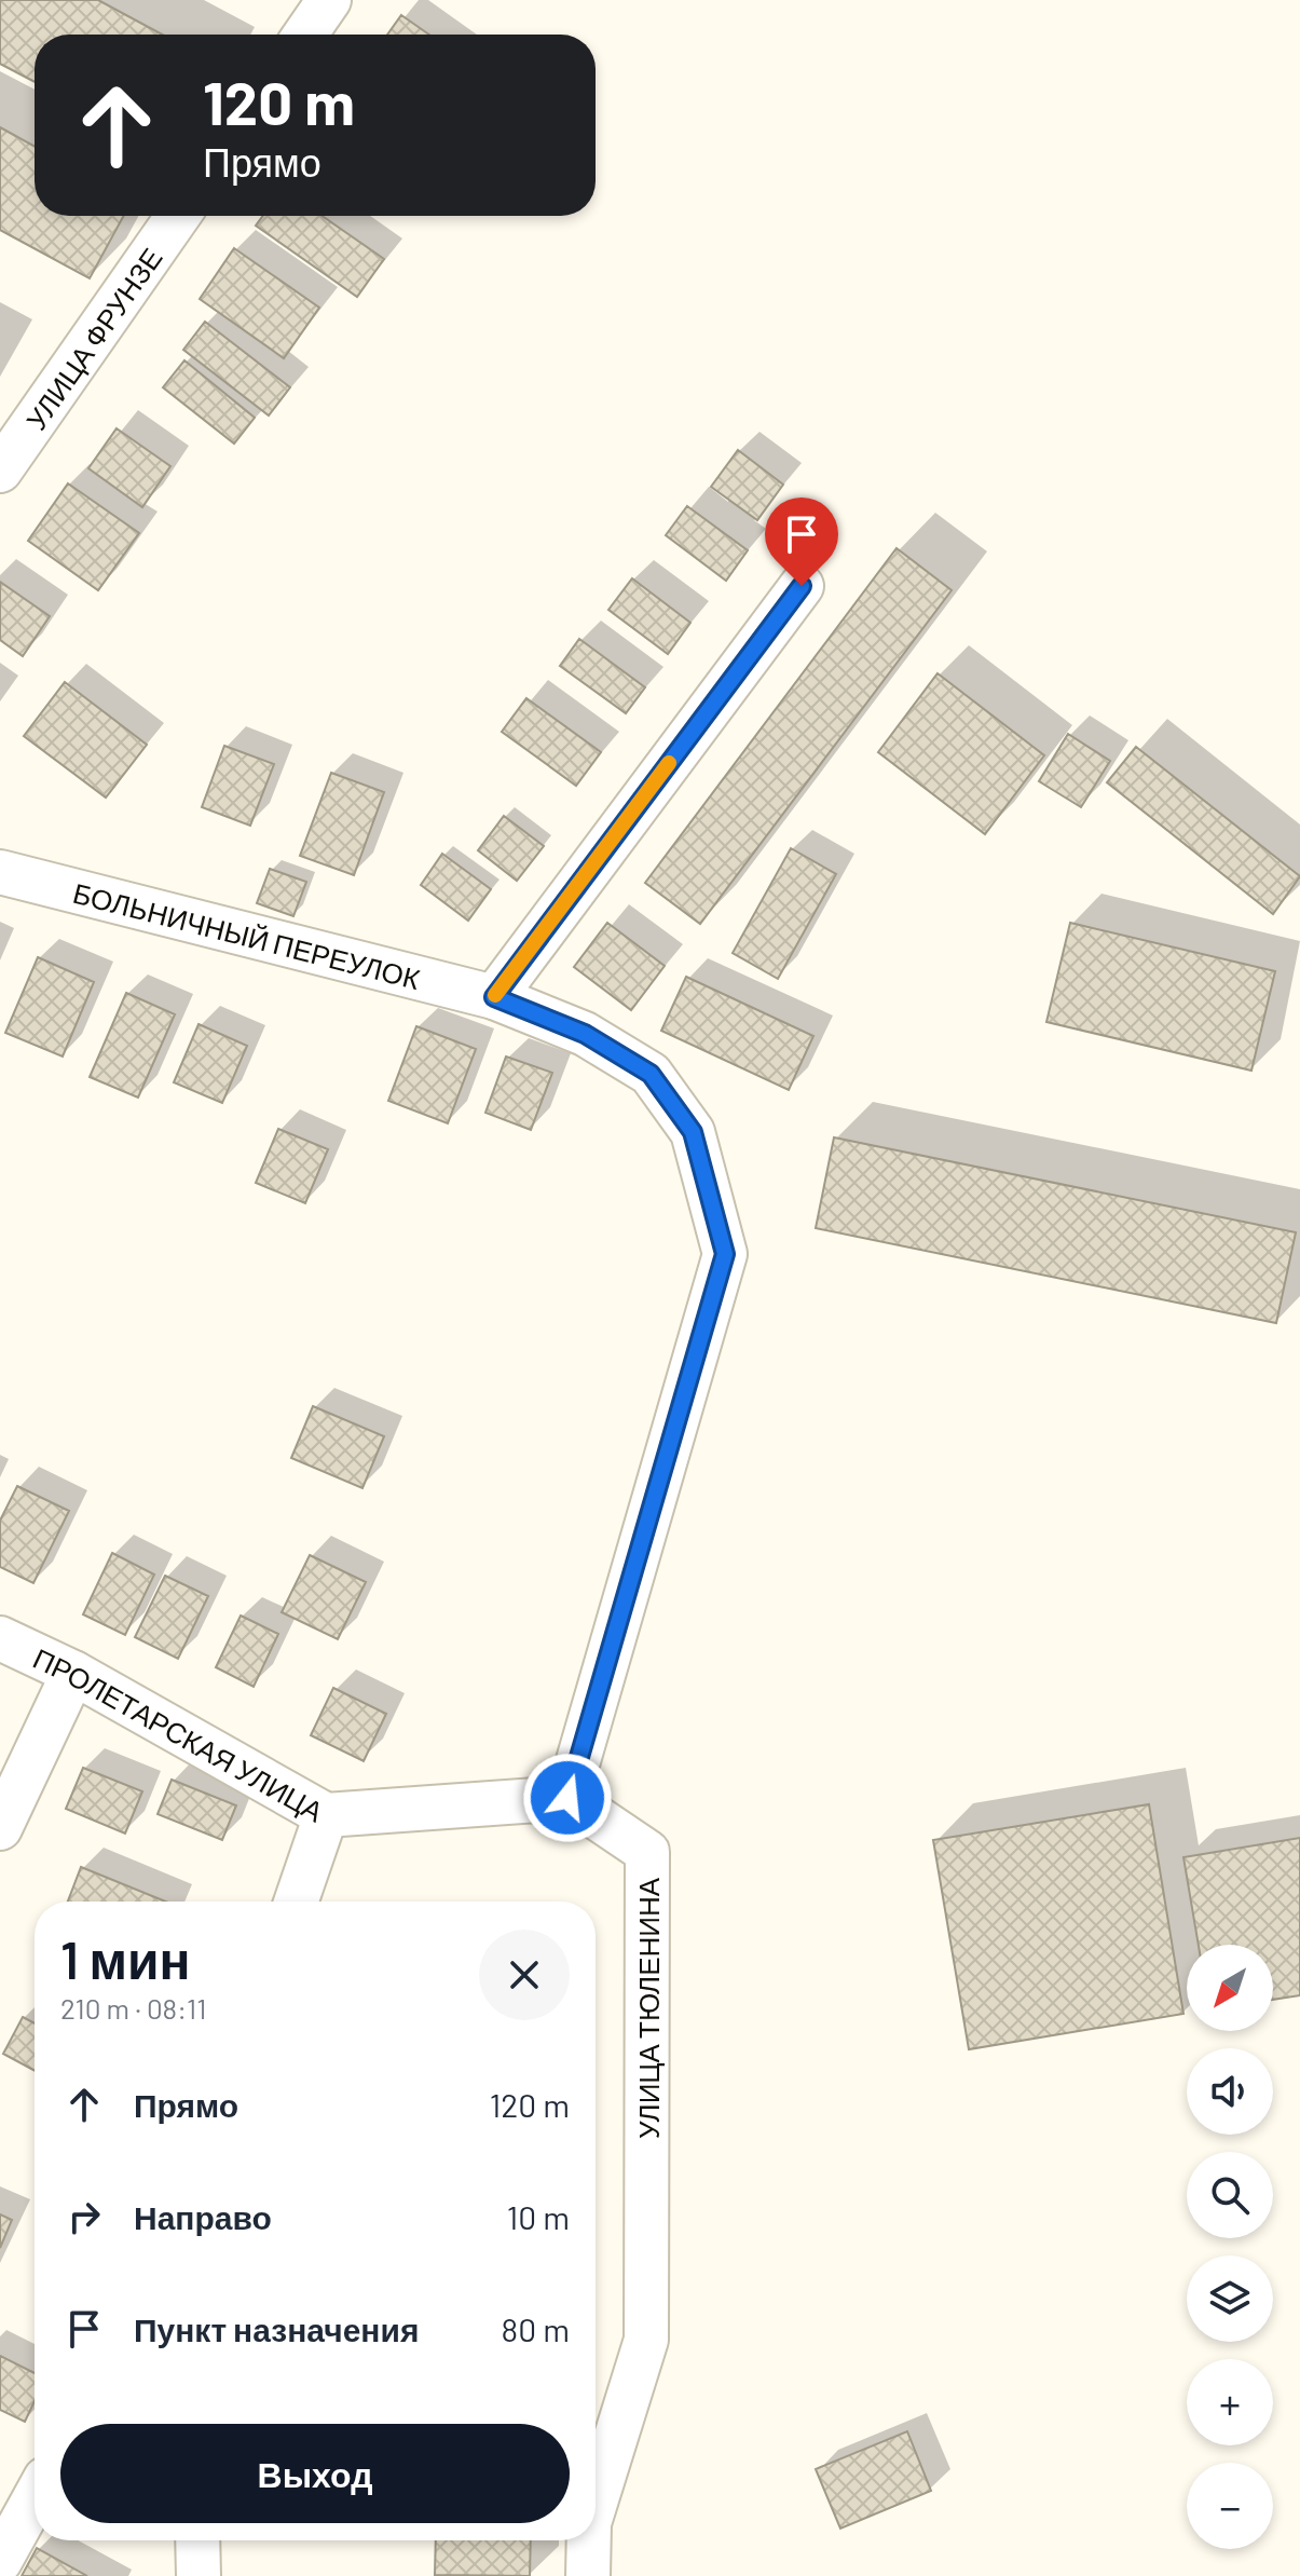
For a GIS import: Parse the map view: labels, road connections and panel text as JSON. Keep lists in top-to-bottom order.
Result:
{
  "streets": {
    "street": [
      "УЛИЦА ФРУНЗЕ",
      "БОЛЬНИЧНЫЙ ПЕРЕУЛОК",
      "ПРОЛЕТАРСКАЯ УЛИЦА",
      "УЛИЦА ТЮЛЕНИНА"
    ]
  },
  "crossings": [
    ["БОЛЬНИЧНЫЙ ПЕРЕУЛОК", "ПРОЛЕТАРСКАЯ УЛИЦА"],
    ["БОЛЬНИЧНЫЙ ПЕРЕУЛОК", "УЛИЦА ТЮЛЕНИНА"],
    ["ПРОЛЕТАРСКАЯ УЛИЦА", "УЛИЦА ТЮЛЕНИНА"]
  ],
  "north": "bottom left",
  "page": {
    "turn": ["120 m", "Прямо"],
    "heading": ["1 мин", "210 m · 08:11"],
    "map_buttons": ["+", "−"],
    "list": [
      {
        "name": "Прямо",
        "value": "120 m"
      },
      {
        "name": "Направо",
        "value": "10 m"
      },
      {
        "name": "Пункт назначения",
        "value": "80 m"
      }
    ],
    "buttons": "Выход"
  }
}
